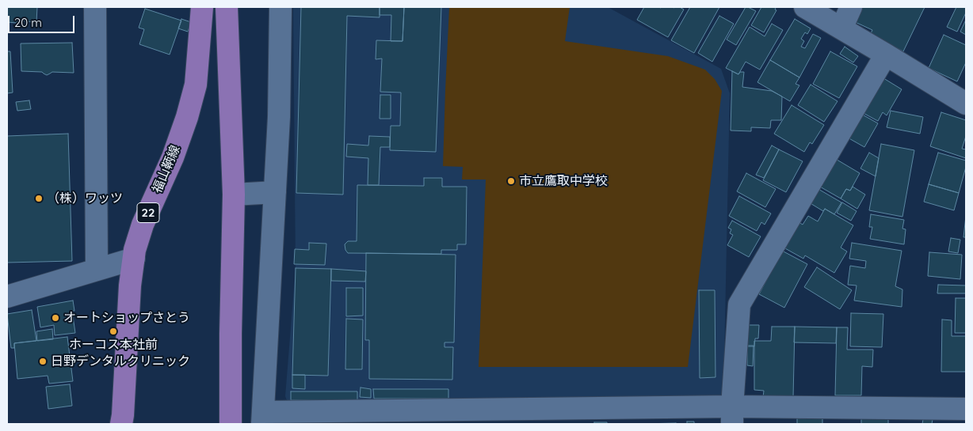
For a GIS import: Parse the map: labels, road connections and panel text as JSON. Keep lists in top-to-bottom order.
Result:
{
  "streets": {
    "main road": ["福山鞆線", "22"]
  },
  "places": [
    "市立鷹取中学校",
    "（株）ワッツ",
    "オートショップさとう",
    "ホーコス本社前",
    "日野デンタルクリニック"
  ],
  "scale_bar": "20 m"
}
